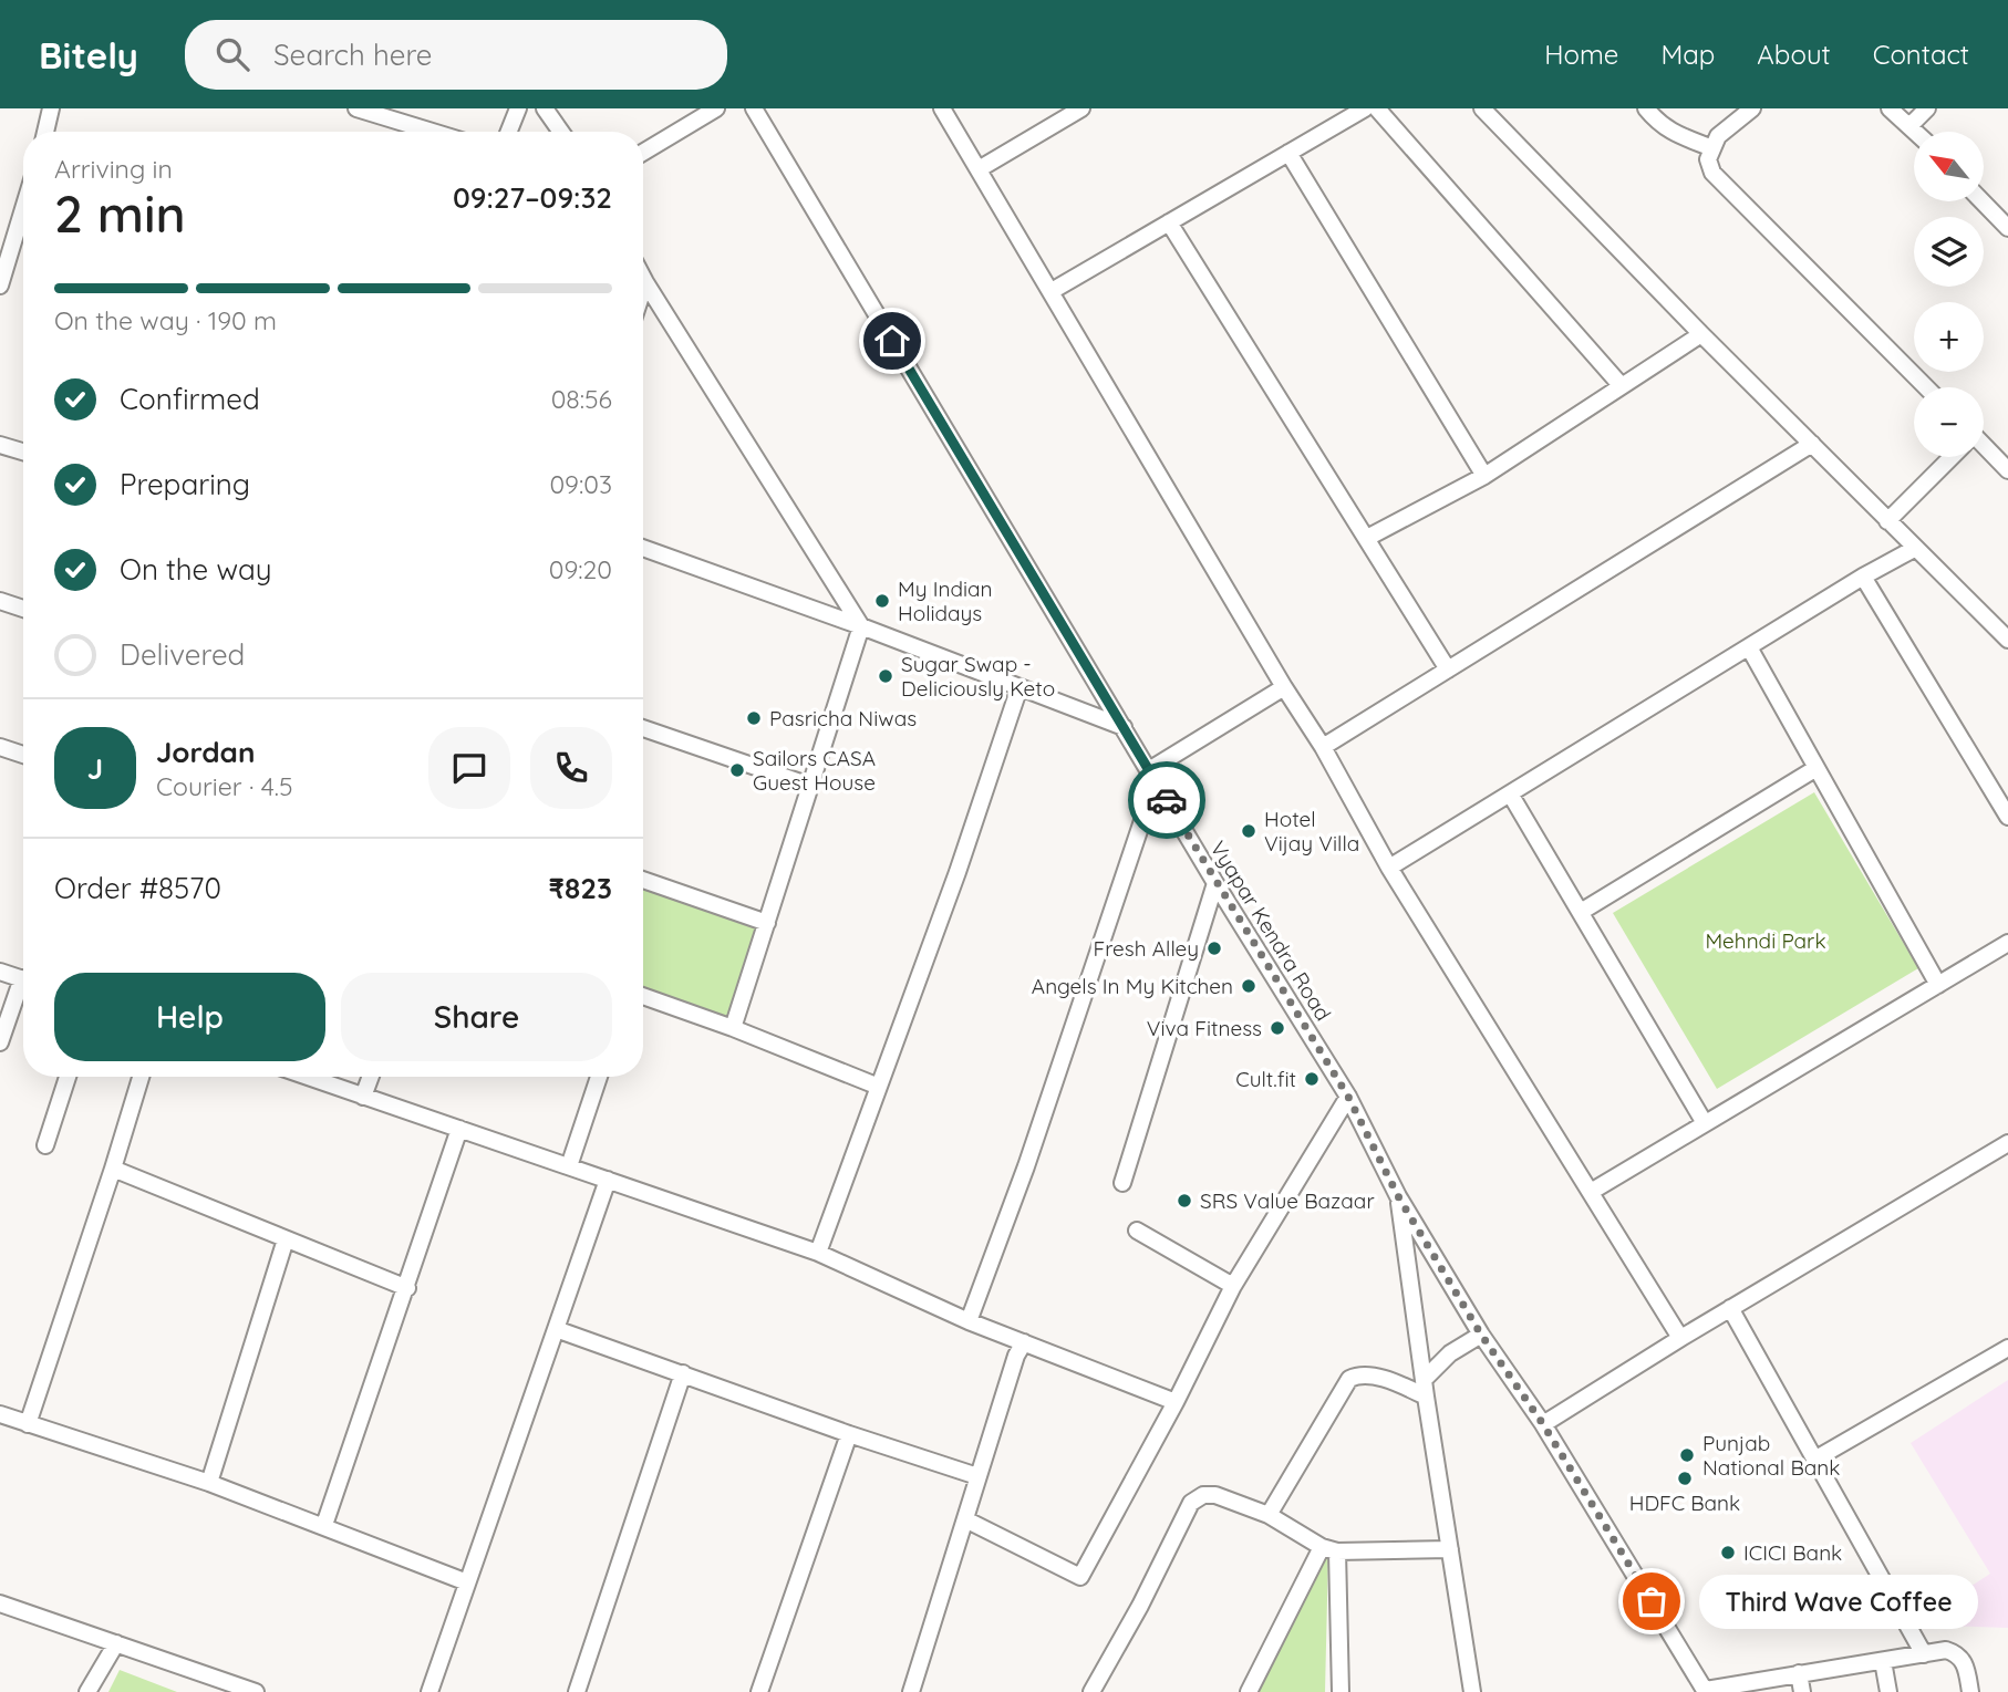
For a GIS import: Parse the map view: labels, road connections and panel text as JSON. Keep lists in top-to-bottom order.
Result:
{
  "streets": {
    "street": ["Vyapar Kendra Road"]
  },
  "parks": ["Mehndi Park"],
  "places": [
    "My Indian Holidays",
    "Sugar Swap - Deliciously Keto",
    "Pasricha Niwas",
    "Sailors CASA Guest House",
    "Hotel Vijay Villa",
    "Fresh Alley",
    "Angels In My Kitchen",
    "Viva Fitness",
    "Cult.fit",
    "SRS Value Bazaar",
    "Punjab National Bank",
    "HDFC Bank",
    "ICICI Bank",
    "Third Wave Coffee"
  ],
  "north": "top left",
  "page": {
    "header": "Bitely",
    "search": "Search here",
    "nav": [
      "Home",
      "Map",
      "About",
      "Contact"
    ],
    "map_buttons": ["+", "−"],
    "heading": ["2 min", "Arriving in", "09:27–09:32"],
    "panel": [
      "Jordan",
      "Courier · 4.5",
      "Order #8570",
      "₹823"
    ],
    "bar": "On the way · 190 m",
    "list": [
      ["Confirmed", "08:56"],
      ["Preparing", "09:03"],
      ["On the way", "09:20"],
      "Delivered"
    ],
    "round": "J",
    "buttons": ["Help", "Share"],
    "bubble": "Third Wave Coffee"
  }
}
